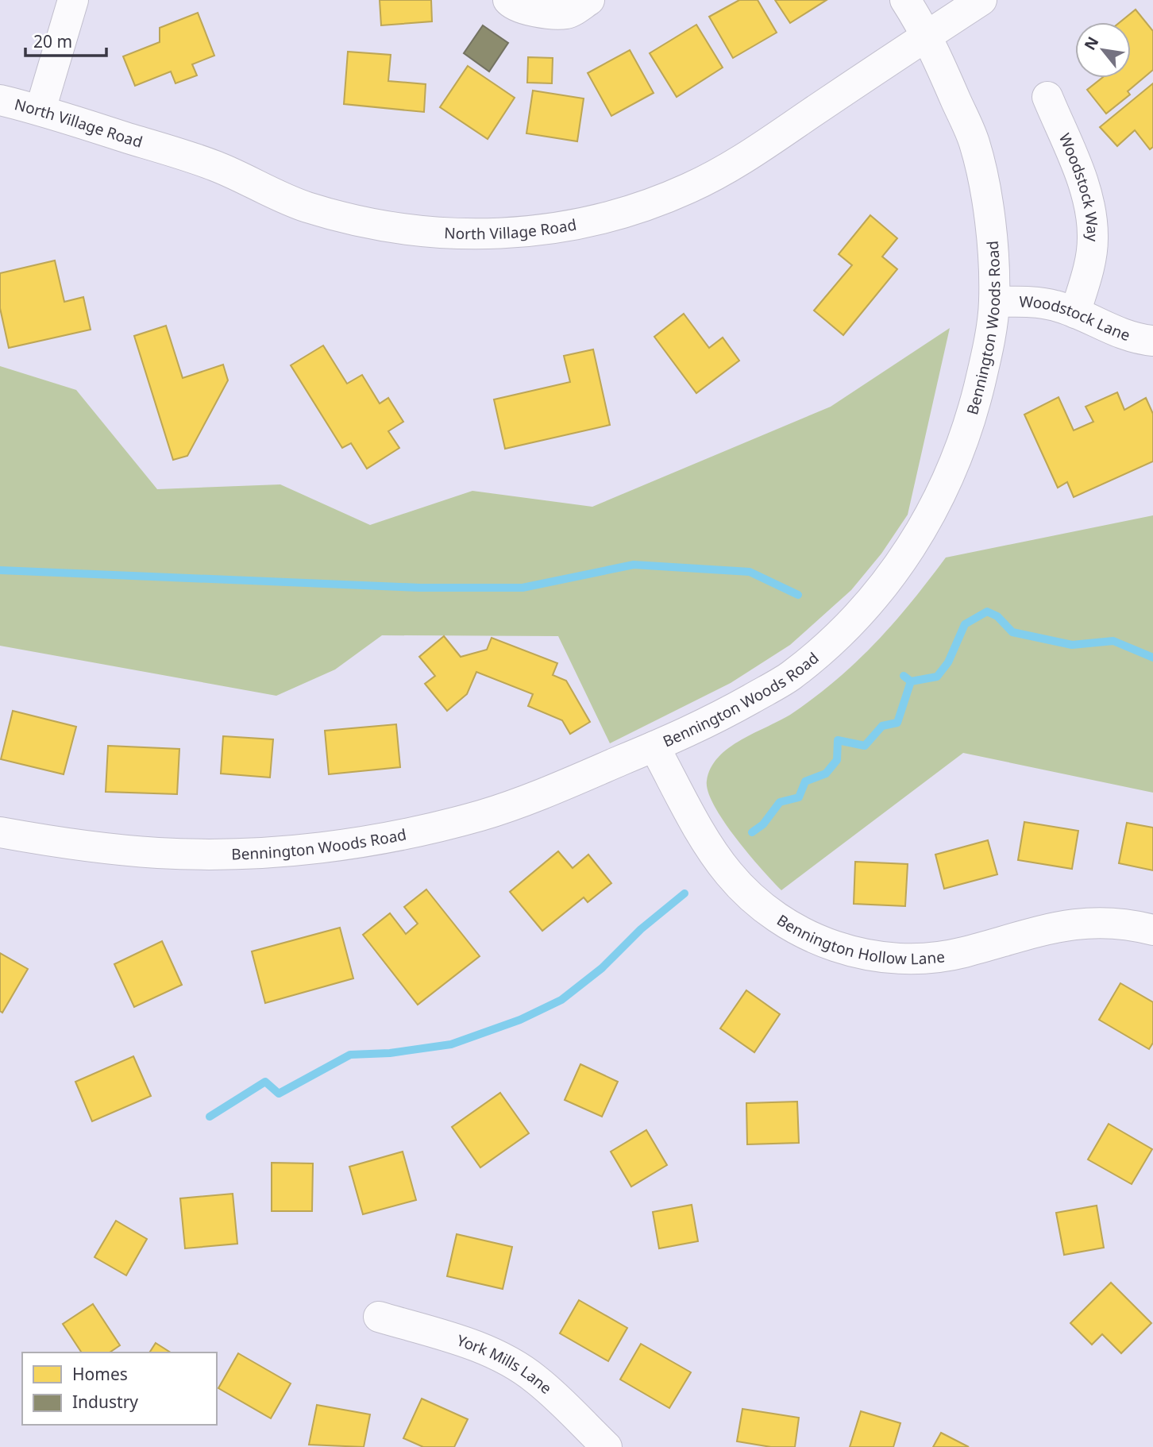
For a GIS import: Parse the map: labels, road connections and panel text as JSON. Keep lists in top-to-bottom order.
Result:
{
  "streets": {
    "street": [
      "North Village Road",
      "Woodstock Way",
      "Woodstock Lane",
      "Bennington Woods Road",
      "Bennington Hollow Lane",
      "York Mills Lane"
    ]
  },
  "crossings": [
    ["North Village Road", "Bennington Woods Road"],
    ["Woodstock Way", "Woodstock Lane"],
    ["Woodstock Lane", "Bennington Woods Road"],
    ["Bennington Woods Road", "Bennington Hollow Lane"]
  ],
  "legend": ["Homes", "Industry"],
  "scale_bar": "20 m",
  "north": "top left"
}
